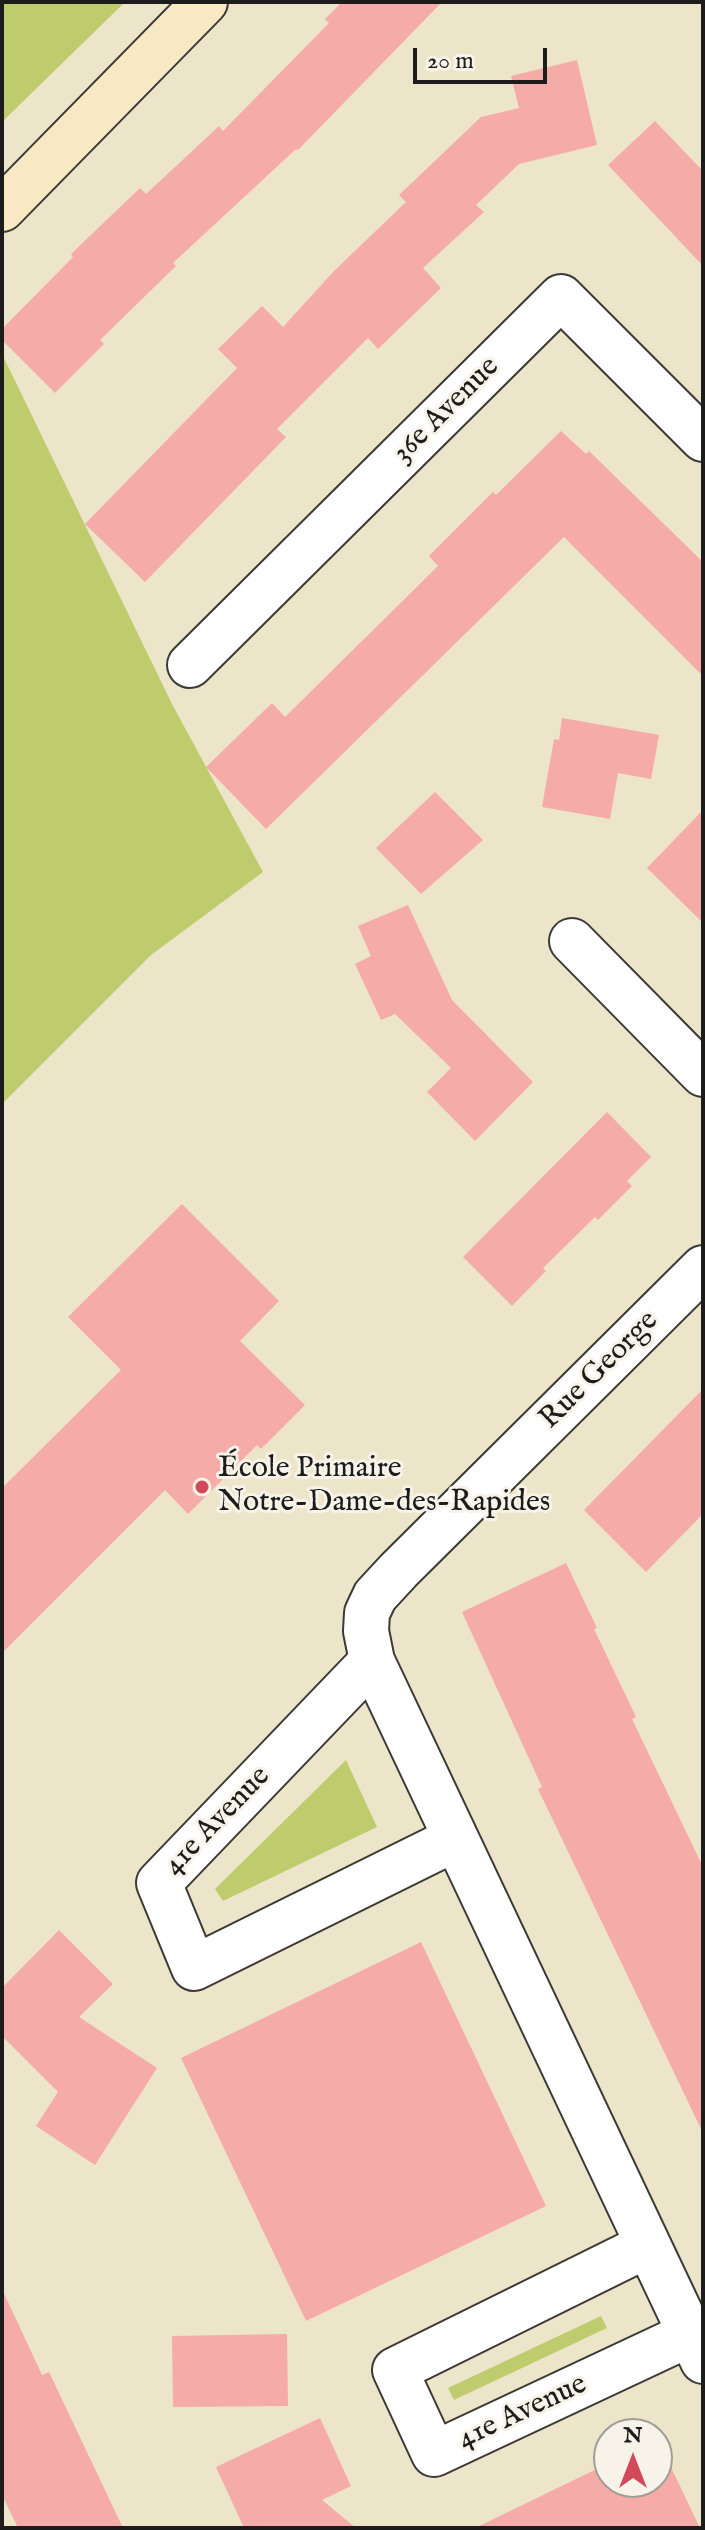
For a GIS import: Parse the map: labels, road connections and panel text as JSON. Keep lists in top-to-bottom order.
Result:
{
  "streets": {
    "street": ["36e Avenue", "Rue George", "41e Avenue"]
  },
  "crossings": [
    ["Rue George", "41e Avenue"]
  ],
  "places": ["École Primaire Notre-Dame-des-Rapides"],
  "scale_bar": "20 m",
  "north": "top"
}
